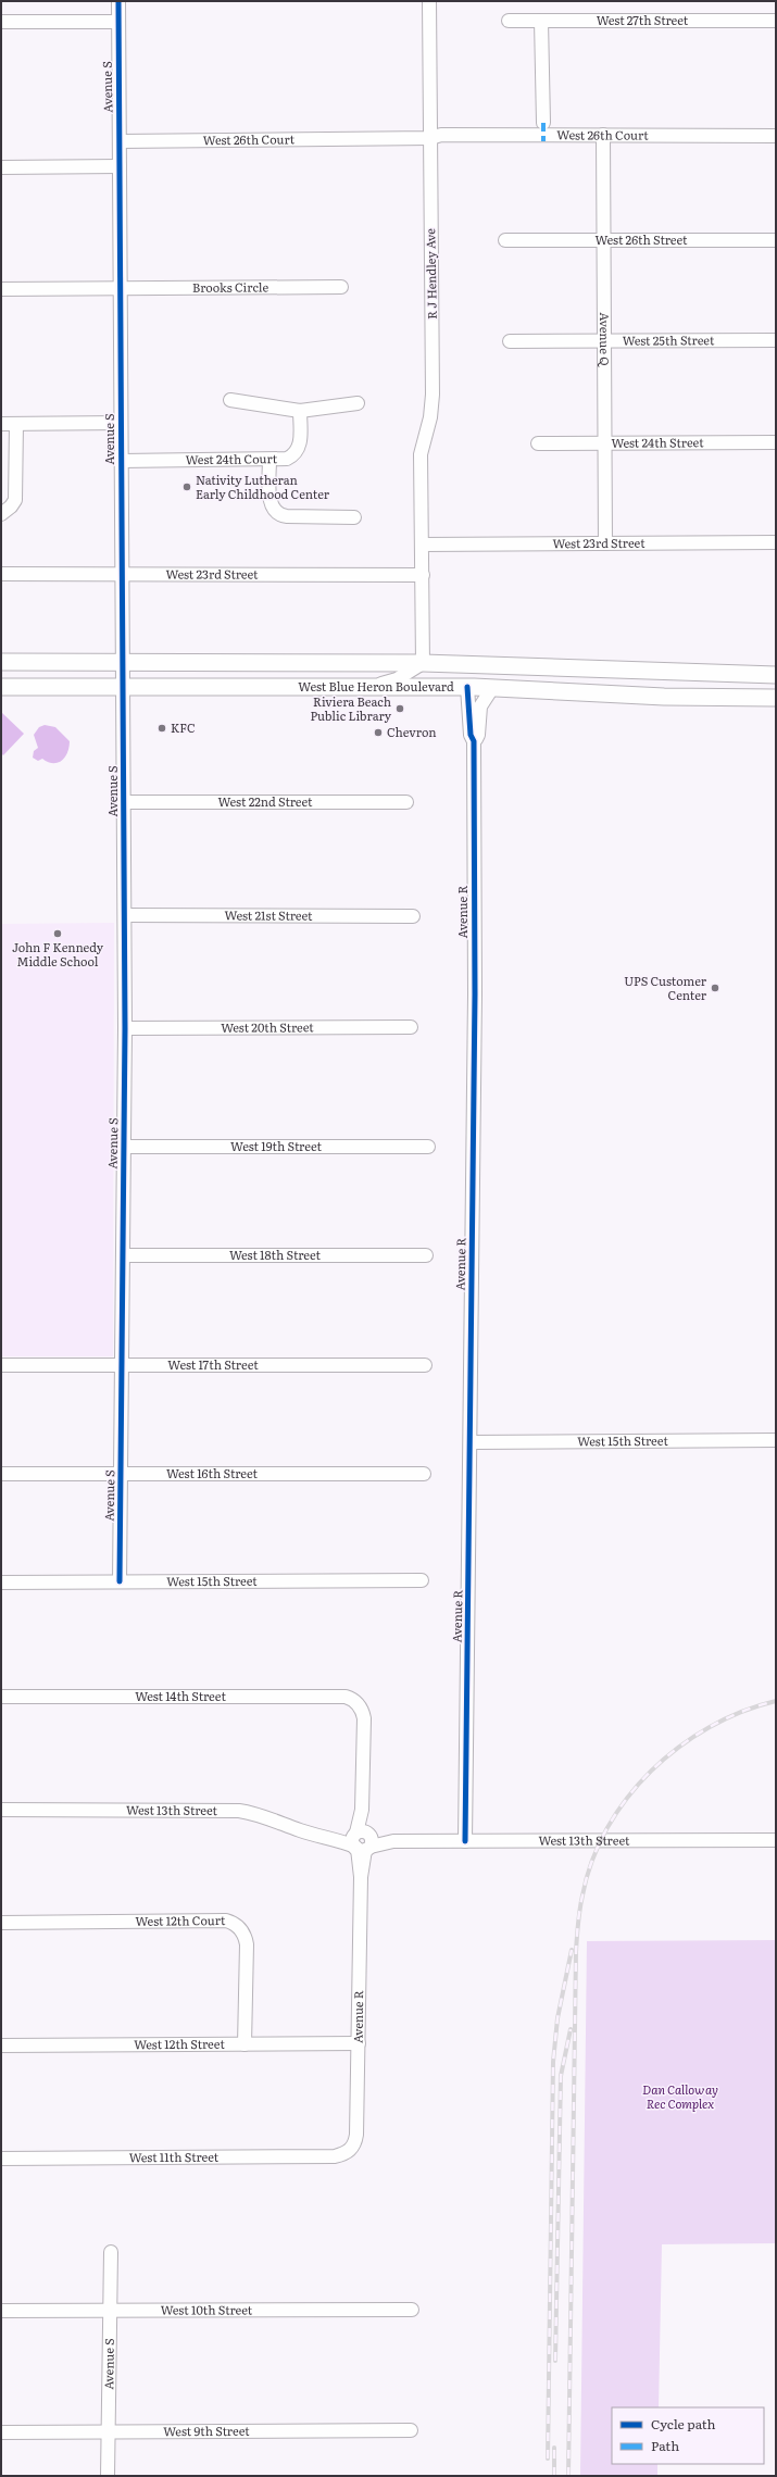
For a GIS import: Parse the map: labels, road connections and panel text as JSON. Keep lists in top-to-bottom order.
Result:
{
  "streets": {
    "main road": ["West Blue Heron Boulevard"],
    "street": [
      "West 27th Street",
      "Avenue S",
      "West 26th Court",
      "West 26th Street",
      "R J Hendley Ave",
      "Brooks Circle",
      "Avenue Q",
      "West 25th Street",
      "West 24th Street",
      "West 24th Court",
      "West 23rd Street",
      "West 22nd Street",
      "Avenue R",
      "West 21st Street",
      "West 20th Street",
      "West 19th Street",
      "West 18th Street",
      "West 17th Street",
      "West 15th Street",
      "West 16th Street",
      "West 14th Street",
      "West 13th Street",
      "West 12th Court",
      "West 12th Street",
      "West 11th Street",
      "West 10th Street",
      "West 9th Street"
    ]
  },
  "crossings": [
    ["Avenue S", "West 26th Court"],
    ["Avenue S", "Brooks Circle"],
    ["Avenue S", "West 24th Court"],
    ["Avenue S", "West 23rd Street"],
    ["Avenue S", "West Blue Heron Boulevard"],
    ["Avenue S", "West 22nd Street"],
    ["Avenue S", "West 21st Street"],
    ["Avenue S", "West 20th Street"],
    ["Avenue S", "West 19th Street"],
    ["Avenue S", "West 18th Street"],
    ["Avenue S", "West 17th Street"],
    ["Avenue S", "West 15th Street"],
    ["Avenue S", "West 16th Street"],
    ["Avenue S", "West 10th Street"],
    ["Avenue S", "West 9th Street"],
    ["West 26th Court", "R J Hendley Ave"],
    ["West 26th Court", "Avenue Q"],
    ["West 26th Street", "Avenue Q"],
    ["R J Hendley Ave", "West 23rd Street"],
    ["Avenue Q", "West 25th Street"],
    ["Avenue Q", "West 24th Street"],
    ["Avenue Q", "West 23rd Street"],
    ["West Blue Heron Boulevard", "Avenue R"],
    ["Avenue R", "West 15th Street"],
    ["Avenue R", "West 14th Street"],
    ["Avenue R", "West 13th Street"],
    ["Avenue R", "West 12th Street"],
    ["Avenue R", "West 11th Street"],
    ["West 12th Court", "West 12th Street"]
  ],
  "parks": ["Dan Calloway Rec Complex"],
  "places": [
    "Nativity Lutheran Early Childhood Center",
    "Riviera Beach Public Library",
    "KFC",
    "Chevron",
    "John F Kennedy Middle School",
    "UPS Customer Center"
  ],
  "legend": ["Cycle path", "Path"]
}
